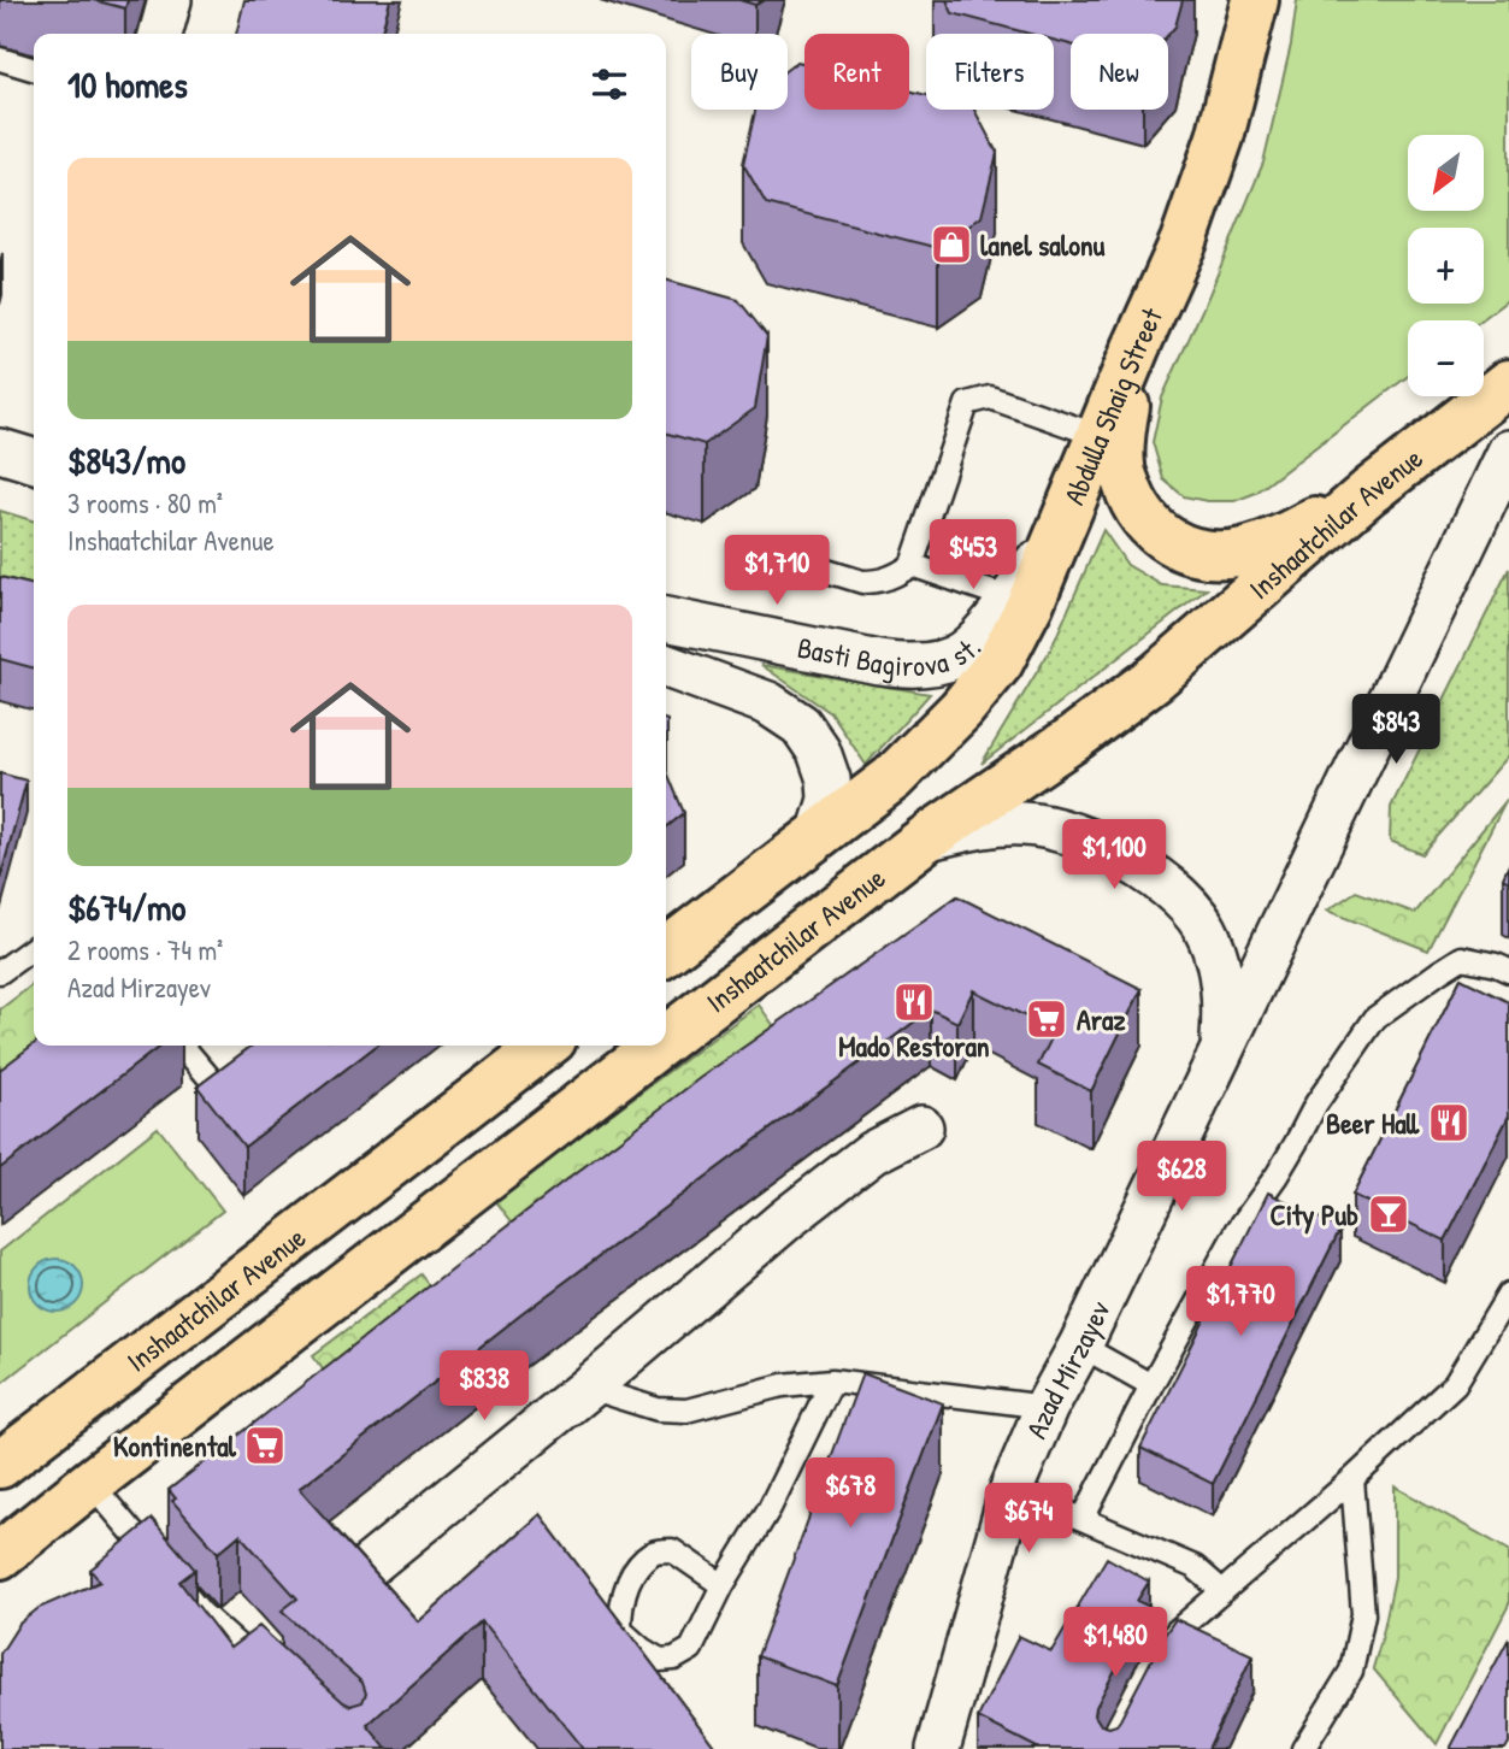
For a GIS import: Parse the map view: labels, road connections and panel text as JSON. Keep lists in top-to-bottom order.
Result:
{
  "streets": {
    "main road": ["Abdulla Shaig Street", "Inshaatchilar Avenue"],
    "street": ["Basti Bagirova st.", "Azad Mirzayev"]
  },
  "crossings": [
    ["Abdulla Shaig Street", "Basti Bagirova st."]
  ],
  "places": {
    "shop": ["lanel salonu"],
    "restaurant": ["Mado Restoran", "Beer Hall"],
    "supermarket": ["Araz", "Kontinental"],
    "bar": ["City Pub"]
  },
  "north": "bottom left",
  "page": {
    "chip": [
      "Buy",
      "Rent",
      "Filters",
      "New"
    ],
    "heading": "10 homes",
    "map_buttons": ["+", "−"],
    "list": [
      {
        "name": "$843/mo",
        "note": "3 rooms · 80 m² · Inshaatchilar Avenue"
      },
      {
        "name": "$674/mo",
        "note": "2 rooms · 74 m² · Azad Mirzayev"
      }
    ],
    "price": [
      "$453",
      "$1,710",
      "$843",
      "$1,100",
      "$628",
      "$1,770",
      "$838",
      "$678",
      "$674",
      "$1,480"
    ]
  }
}
